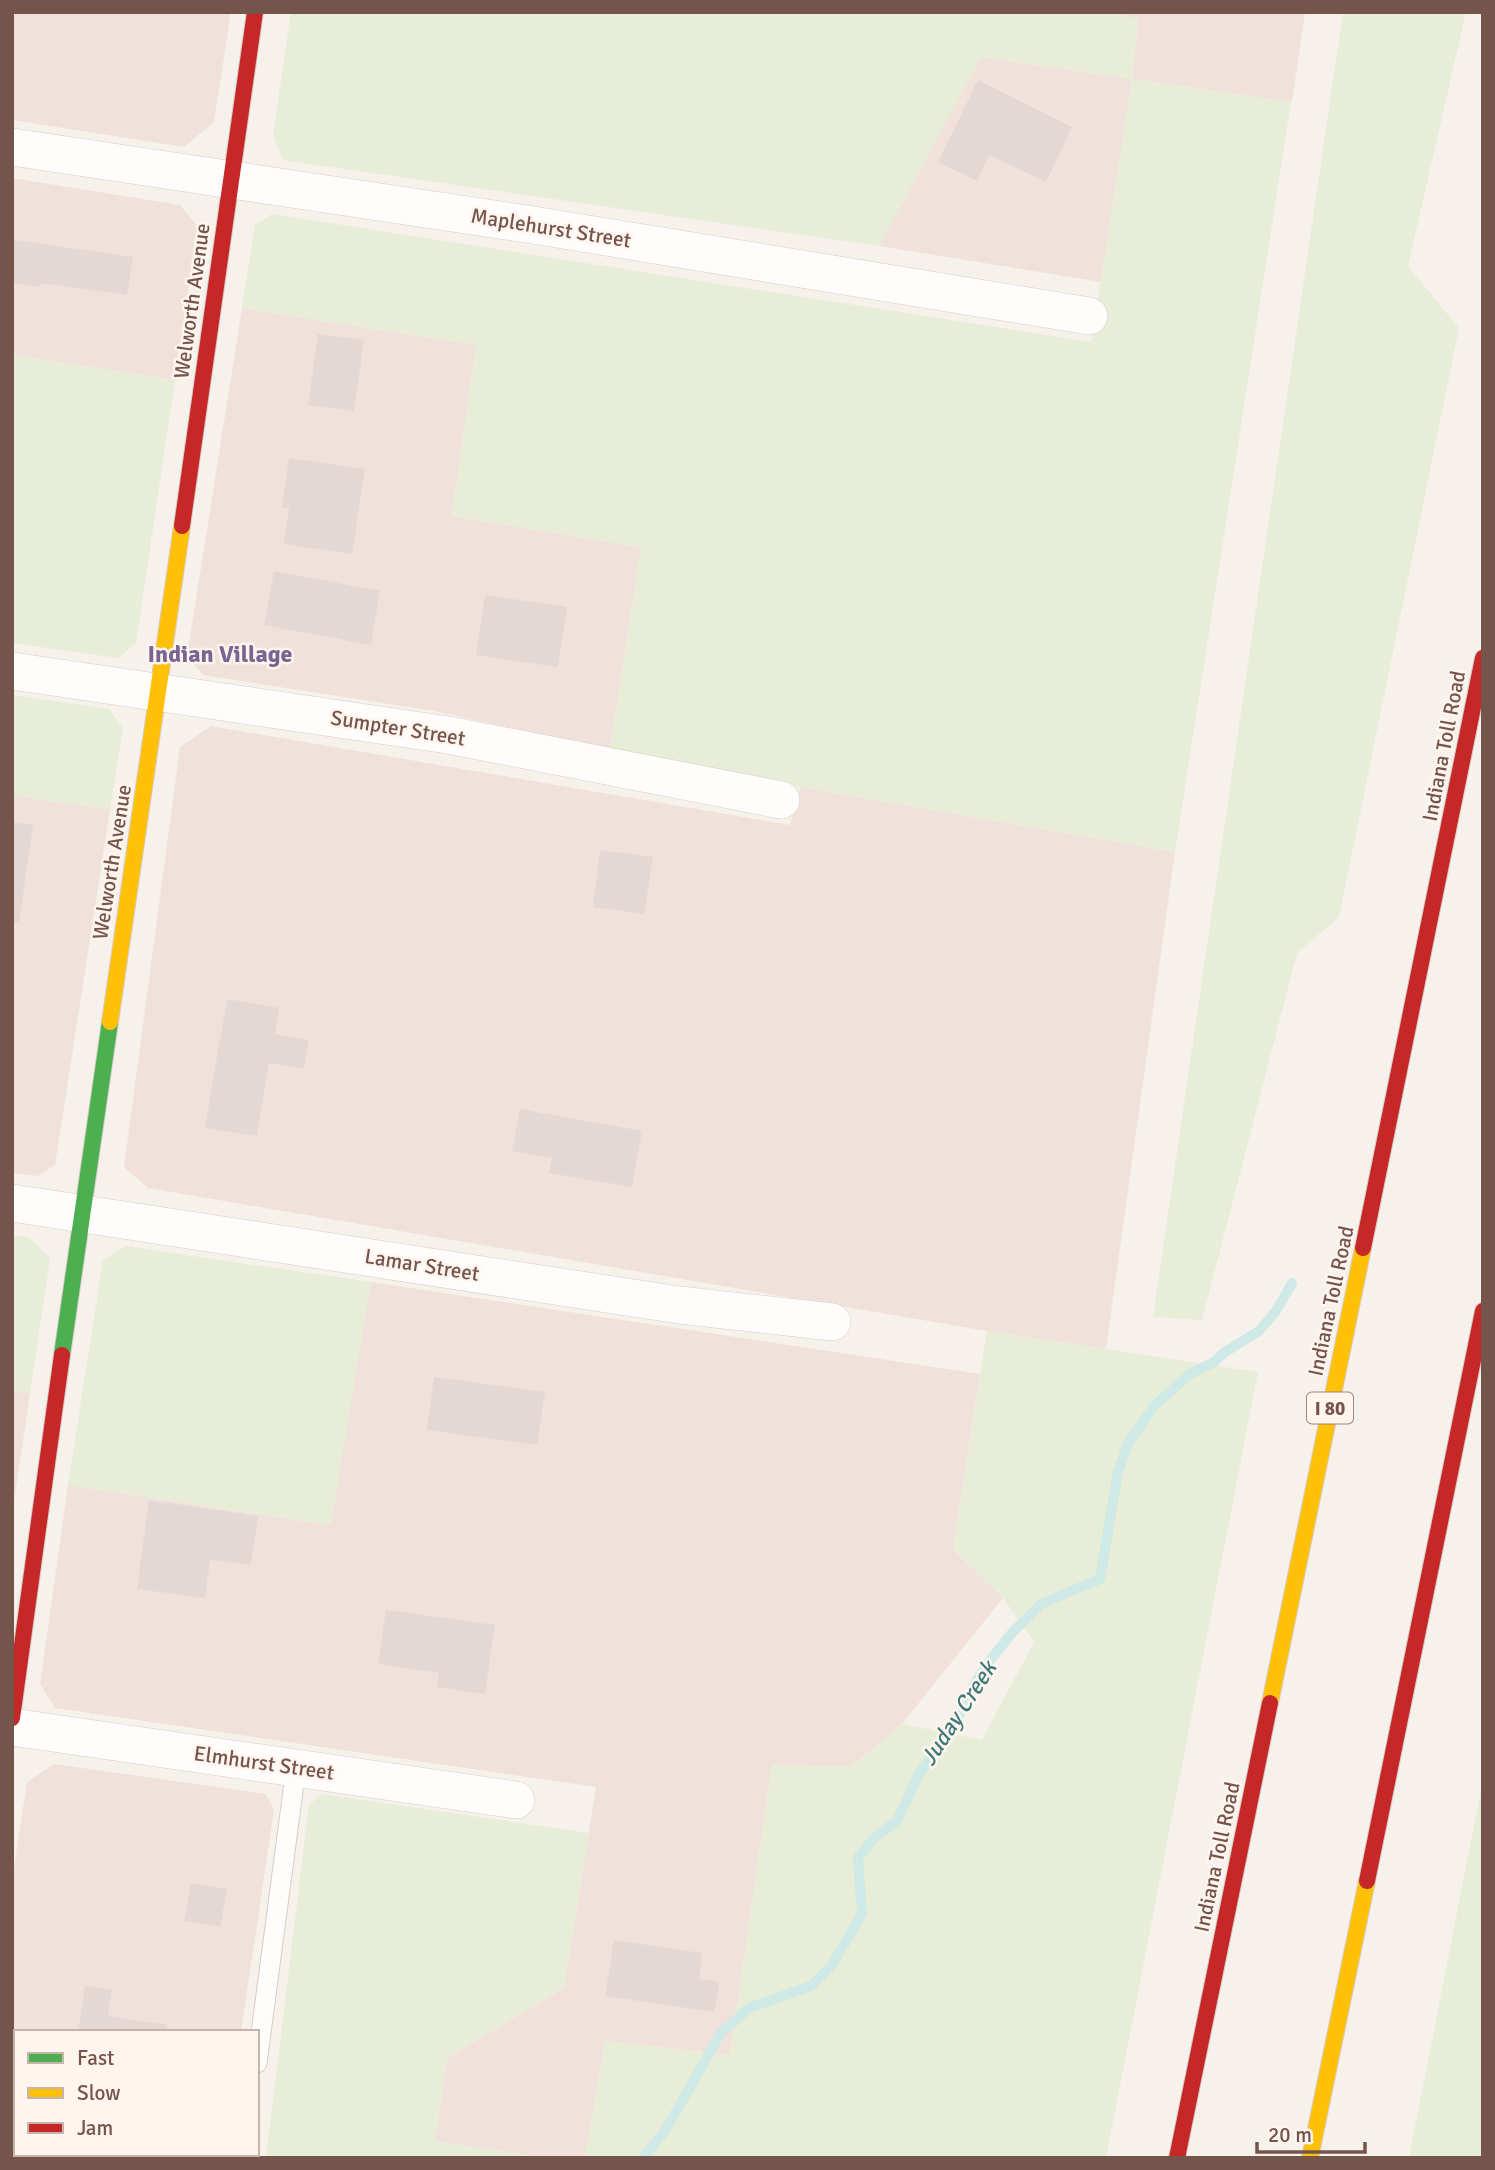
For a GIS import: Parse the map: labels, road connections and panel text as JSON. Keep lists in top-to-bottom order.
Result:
{
  "streets": {
    "main road": ["Welworth Avenue", "Indiana Toll Road", "I 80"],
    "street": [
      "Maplehurst Street",
      "Sumpter Street",
      "Lamar Street",
      "Elmhurst Street"
    ]
  },
  "crossings": [
    ["Maplehurst Street", "Welworth Avenue"],
    ["Welworth Avenue", "Sumpter Street"],
    ["Welworth Avenue", "Lamar Street"]
  ],
  "districts": ["Indian Village"],
  "water": ["Juday Creek"],
  "legend": ["Fast", "Slow", "Jam"],
  "scale_bar": "20 m"
}
